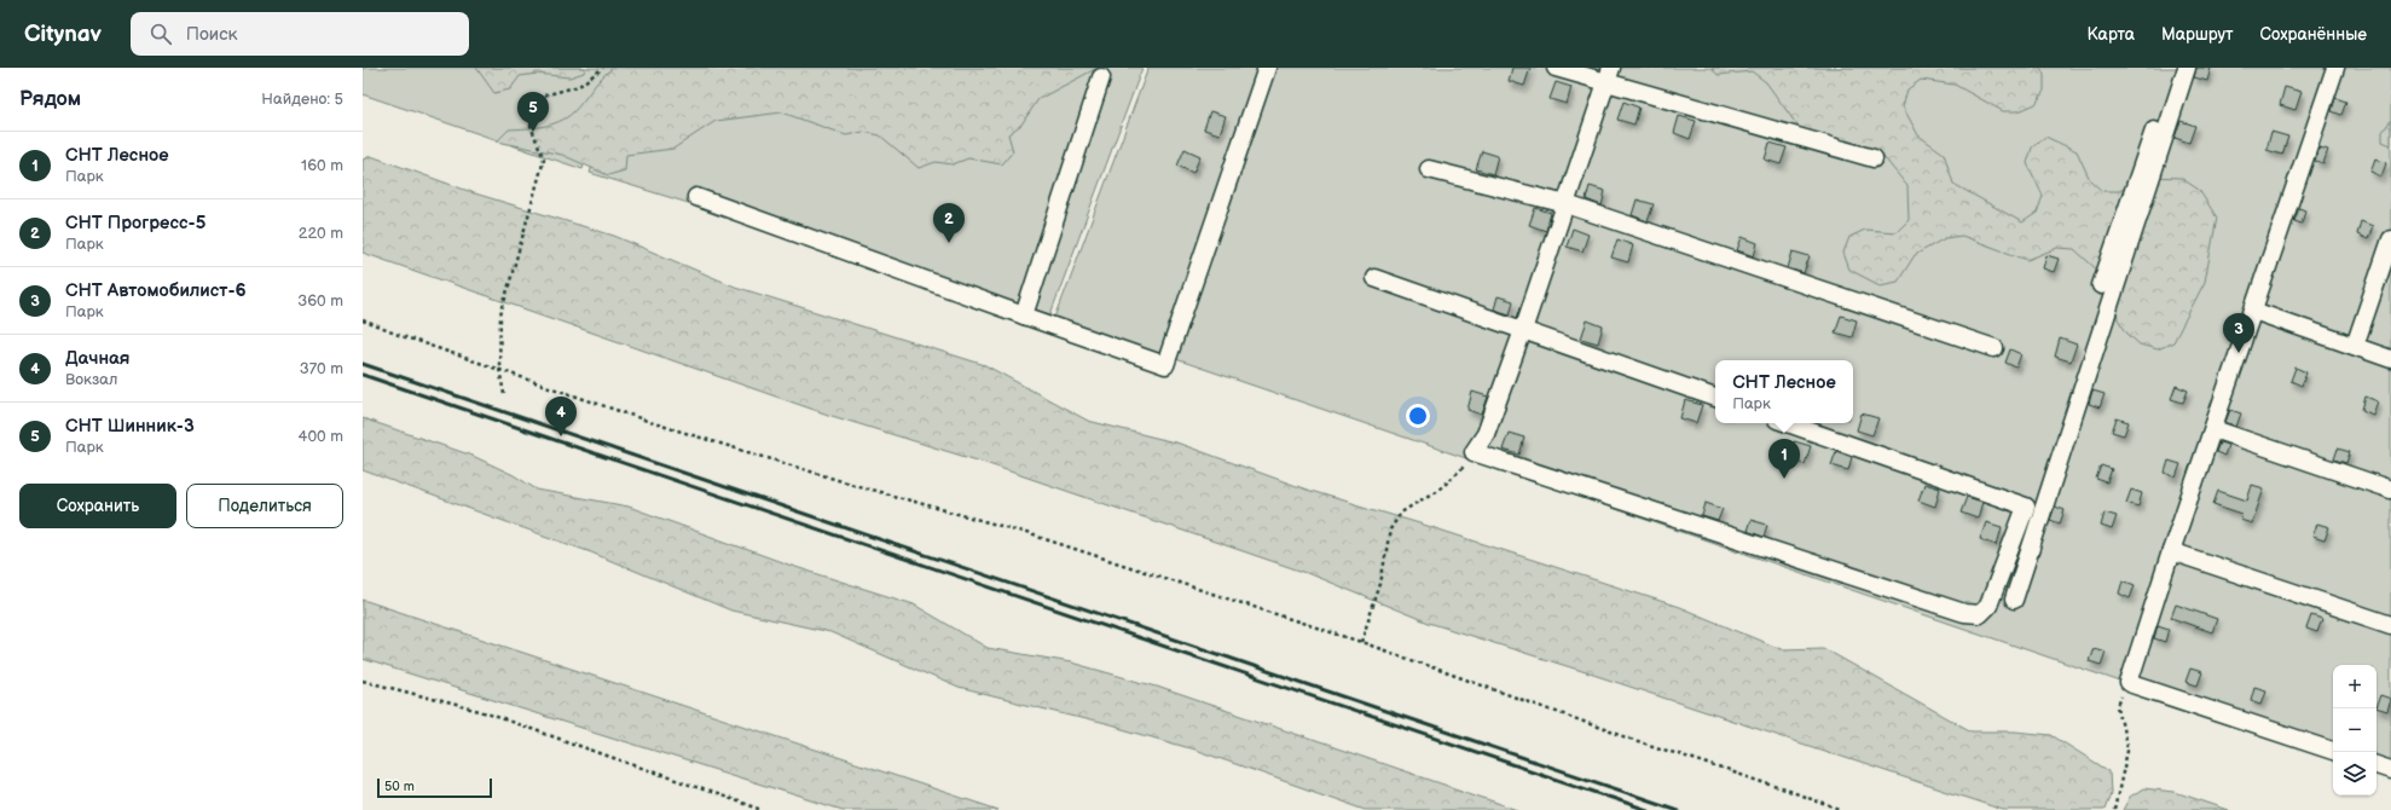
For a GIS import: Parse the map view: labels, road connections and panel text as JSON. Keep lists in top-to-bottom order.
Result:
{
  "scale_bar": "50 m",
  "page": {
    "header": "Citynav",
    "search": "Поиск",
    "nav": ["Карта", "Маршрут", "Сохранённые"],
    "heading": ["Рядом", "Найдено: 5"],
    "pins": [
      "5",
      "2",
      "3",
      "4",
      "1"
    ],
    "list": [
      {
        "mark": "1",
        "name": "СНТ Лесное",
        "note": "Парк",
        "value": "160 m"
      },
      {
        "mark": "2",
        "name": "СНТ Прогресс-5",
        "note": "Парк",
        "value": "220 m"
      },
      {
        "mark": "3",
        "name": "СНТ Автомобилист-6",
        "note": "Парк",
        "value": "360 m"
      },
      {
        "mark": "4",
        "name": "Дачная",
        "note": "Вокзал",
        "value": "370 m"
      },
      {
        "mark": "5",
        "name": "СНТ Шинник-3",
        "note": "Парк",
        "value": "400 m"
      }
    ],
    "popup": ["СНТ Лесное", "Парк"],
    "buttons": ["Сохранить", "Поделиться"],
    "map_buttons": ["+", "−"],
    "scale": "50 m"
  }
}
